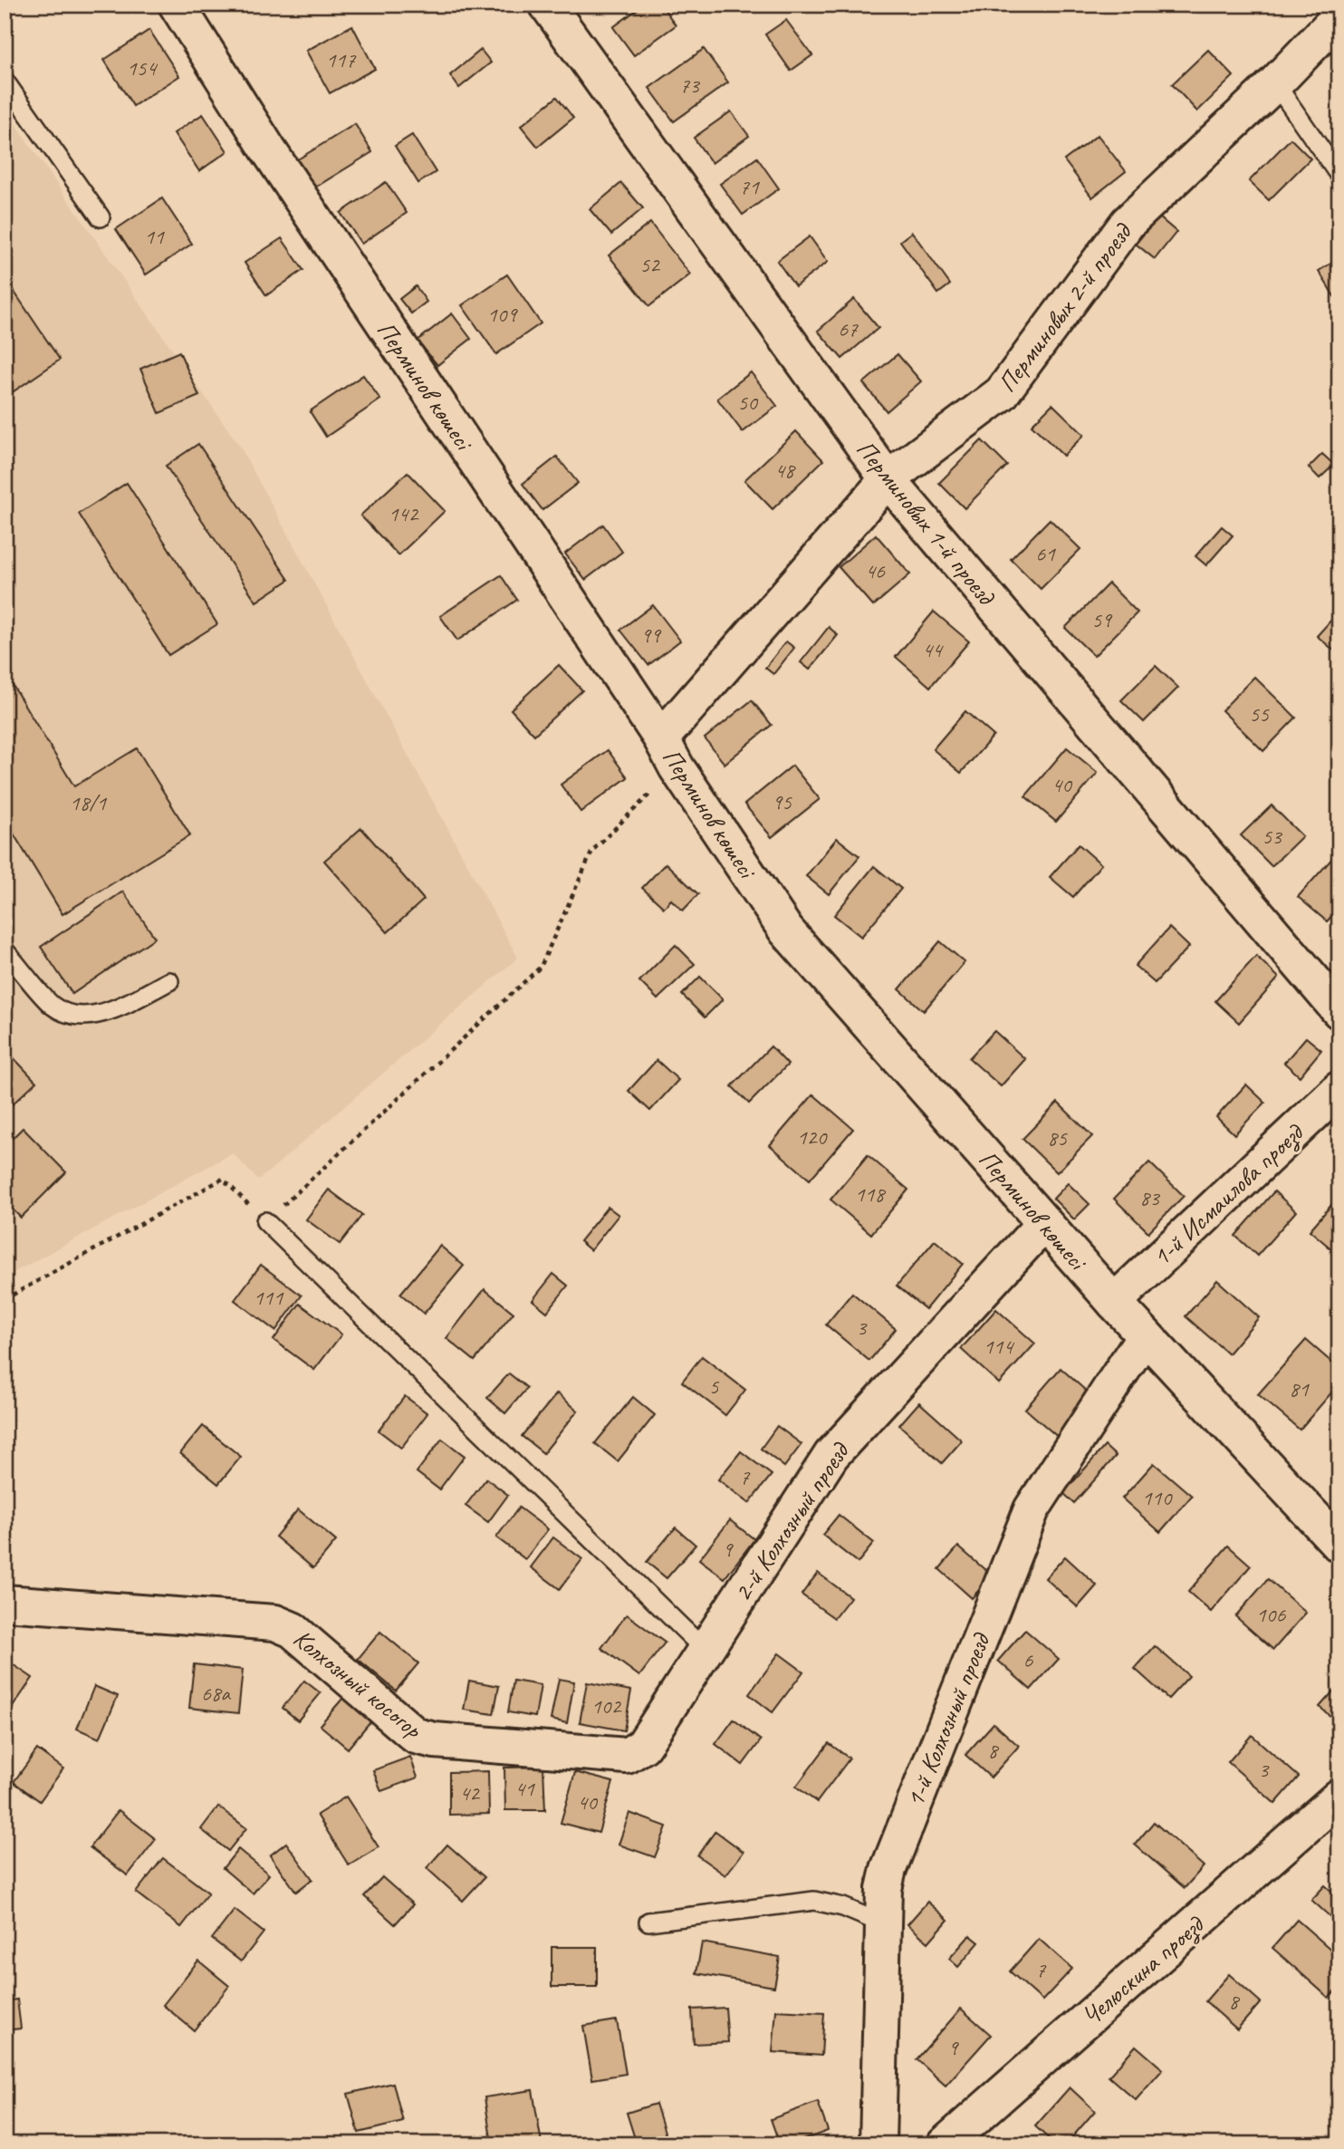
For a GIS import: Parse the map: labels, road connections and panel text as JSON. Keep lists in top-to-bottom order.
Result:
{
  "streets": {
    "street": [
      "Перминовых 2-й проезд",
      "Перминов көшесі",
      "Перминовых 1-й проезд",
      "1-й Исмаилова проезд",
      "2-й Колхозный проезд",
      "Колхозный косогор",
      "1-й Колхозный проезд",
      "Челюскина проезд"
    ]
  },
  "crossings": [
    ["Перминовых 2-й проезд", "Перминов көшесі"],
    ["Перминовых 2-й проезд", "Перминовых 1-й проезд"],
    ["Перминов көшесі", "1-й Исмаилова проезд"],
    ["Перминов көшесі", "2-й Колхозный проезд"],
    ["Перминов көшесі", "1-й Колхозный проезд"],
    ["2-й Колхозный проезд", "Колхозный косогор"]
  ],
  "house_numbers": [
    "117",
    "154",
    "73",
    "71",
    "11",
    "52",
    "109",
    "67",
    "50",
    "48",
    "142",
    "61",
    "46",
    "59",
    "99",
    "44",
    "55",
    "40",
    "95",
    "18/1",
    "53",
    "120",
    "85",
    "118",
    "83",
    "111",
    "3",
    "114",
    "5",
    "81",
    "7",
    "110",
    "9",
    "106",
    "6",
    "68а",
    "102",
    "8",
    "3",
    "41",
    "42",
    "40",
    "7",
    "8",
    "9"
  ]
}
